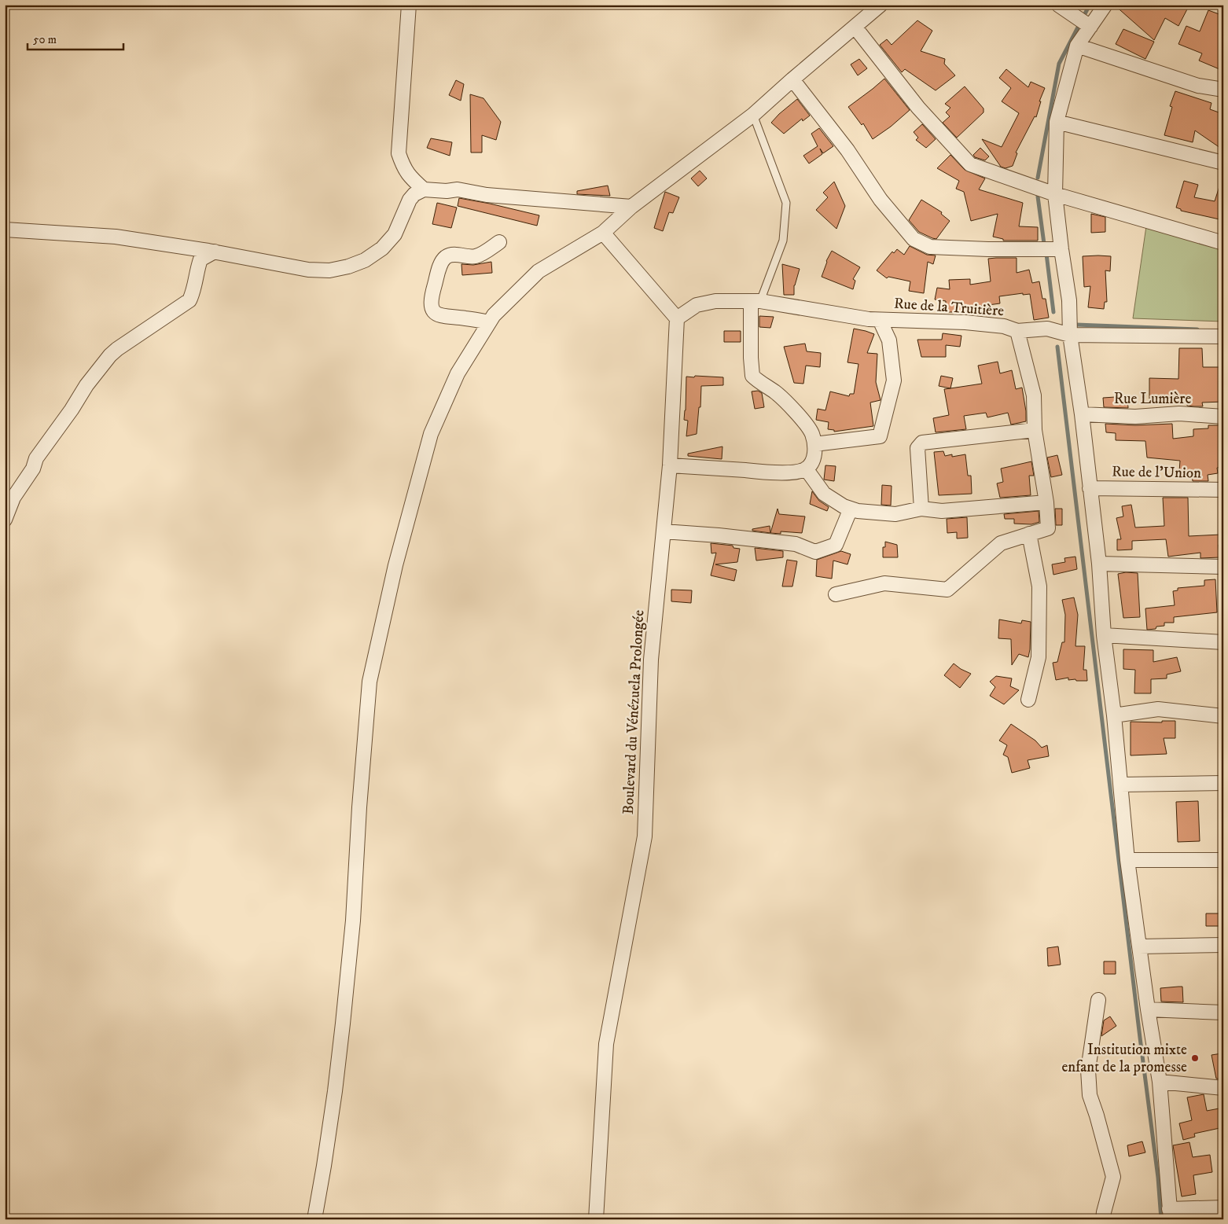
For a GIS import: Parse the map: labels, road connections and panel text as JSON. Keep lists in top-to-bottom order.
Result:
{
  "streets": {
    "street": [
      "Rue de la Truitière",
      "Rue Lumière",
      "Rue de l'Union",
      "Boulevard du Vénézuela Prolongée"
    ]
  },
  "crossings": [
    ["Rue de la Truitière", "Boulevard du Vénézuela Prolongée"]
  ],
  "places": ["Institution mixte enfant de la promesse"],
  "scale_bar": "50 m"
}
